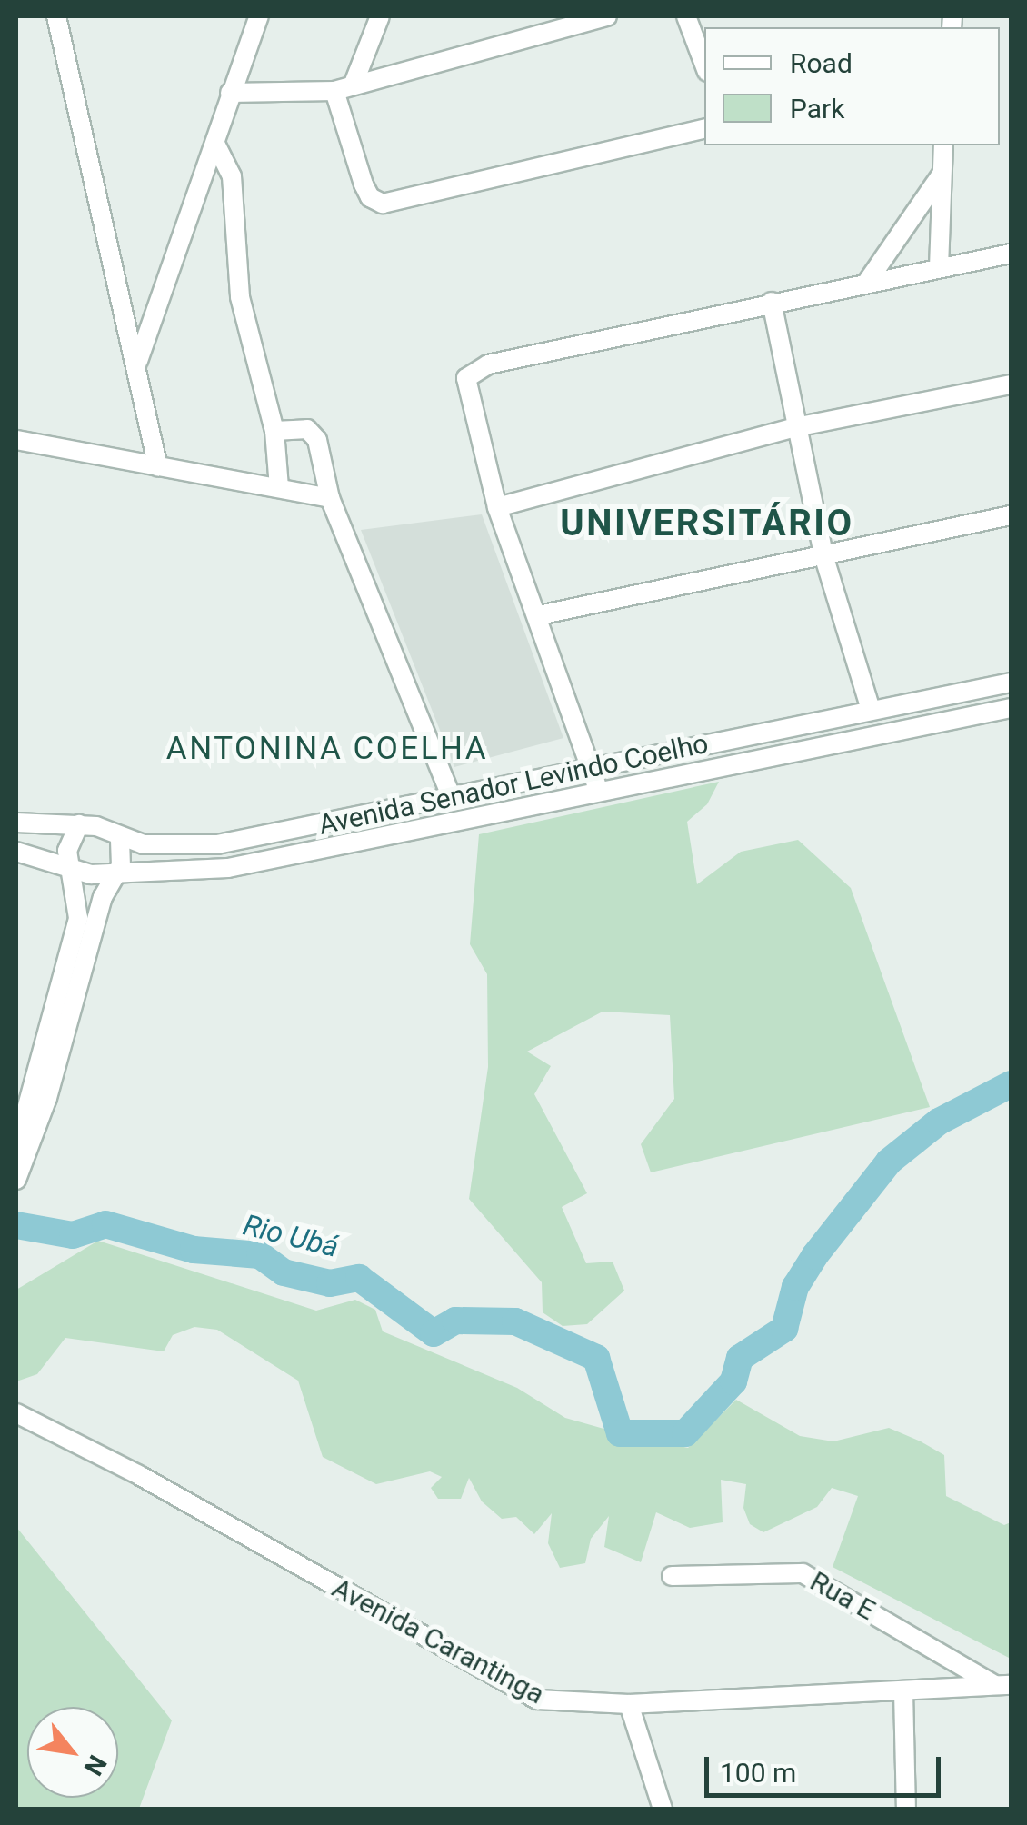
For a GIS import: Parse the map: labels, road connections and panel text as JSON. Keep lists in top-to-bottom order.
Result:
{
  "streets": {
    "street": ["Avenida Senador Levindo Coelho", "Rua E", "Avenida Carantinga"]
  },
  "crossings": [
    ["Rua E", "Avenida Carantinga"]
  ],
  "districts": ["UNIVERSITÁRIO", "ANTONINA COELHA"],
  "water": ["Rio Ubá"],
  "legend": ["Road", "Park"],
  "scale_bar": "100 m",
  "north": "bottom right"
}
